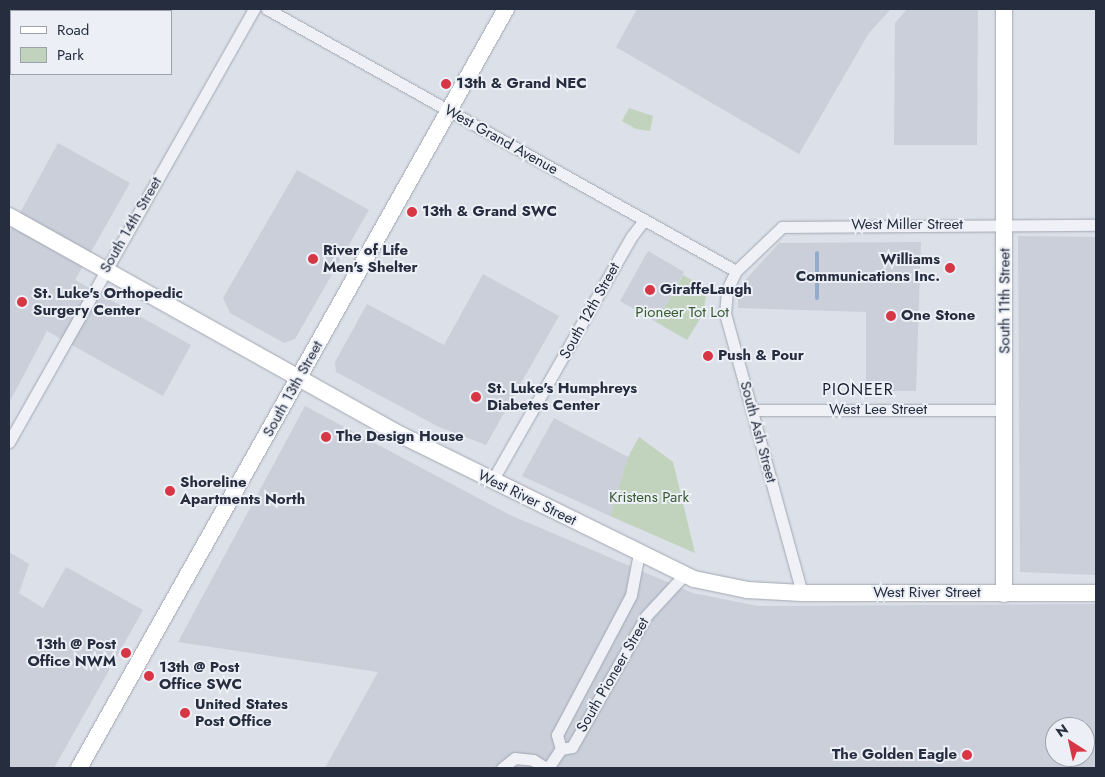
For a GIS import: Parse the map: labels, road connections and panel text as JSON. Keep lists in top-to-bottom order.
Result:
{
  "streets": {
    "street": [
      "West Grand Avenue",
      "South 14th Street",
      "West Miller Street",
      "South 11th Street",
      "South 12th Street",
      "South 13th Street",
      "West Lee Street",
      "South Ash Street",
      "West River Street",
      "South Pioneer Street"
    ]
  },
  "crossings": [
    ["West Grand Avenue", "West Miller Street"],
    ["West Grand Avenue", "South 12th Street"],
    ["West Grand Avenue", "South 13th Street"],
    ["West Grand Avenue", "South Ash Street"],
    ["South 14th Street", "West River Street"],
    ["West Miller Street", "South 11th Street"],
    ["West Miller Street", "South Ash Street"],
    ["South 11th Street", "West Lee Street"],
    ["South 11th Street", "West River Street"],
    ["South 12th Street", "West River Street"],
    ["South 13th Street", "West River Street"],
    ["West Lee Street", "South Ash Street"],
    ["South Ash Street", "West River Street"],
    ["West River Street", "South Pioneer Street"]
  ],
  "districts": ["PIONEER"],
  "parks": ["Pioneer Tot Lot", "Kristens Park"],
  "places": [
    "13th & Grand NEC",
    "13th & Grand SWC",
    "River of Life Men's Shelter",
    "Williams Communications Inc.",
    "GiraffeLaugh",
    "St. Luke's Orthopedic Surgery Center",
    "One Stone",
    "Push & Pour",
    "St. Luke's Humphreys Diabetes Center",
    "The Design House",
    "Shoreline Apartments North",
    "13th @ Post Office NWM",
    "13th @ Post Office SWC",
    "United States Post Office",
    "The Golden Eagle"
  ],
  "legend": ["Road", "Park"],
  "north": "top left"
}
